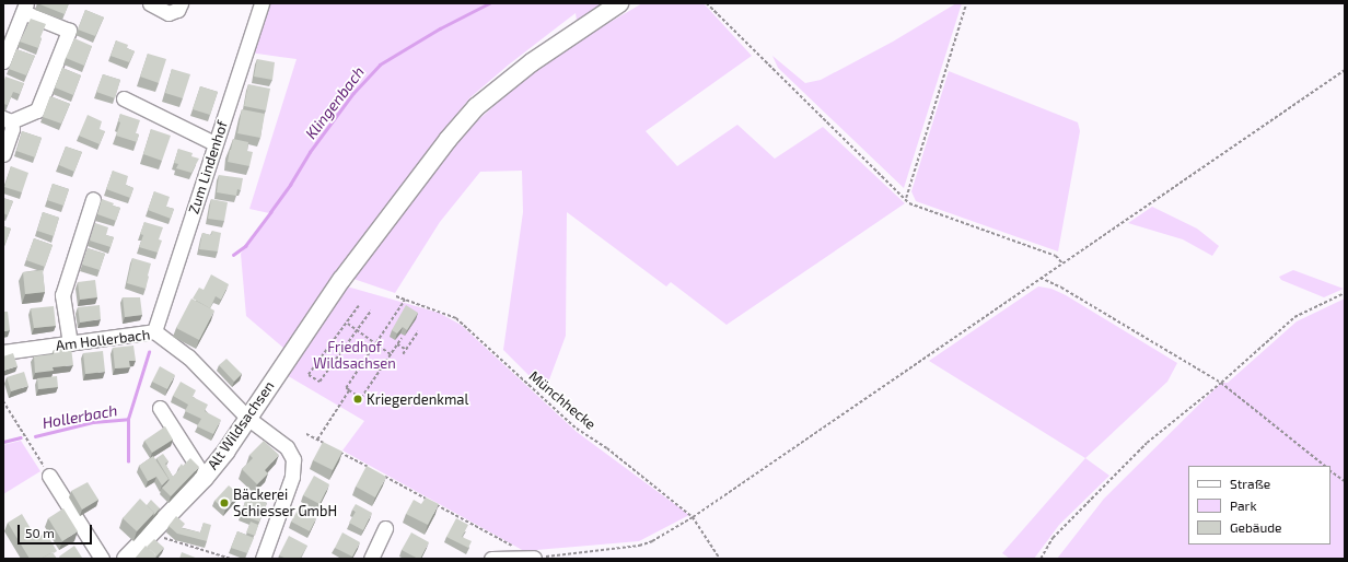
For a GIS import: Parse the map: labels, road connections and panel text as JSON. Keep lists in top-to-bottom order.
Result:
{
  "streets": {
    "main road": ["Alt Wildsachsen"],
    "street": ["Zum Lindenhof", "Am Hollerbach"],
    "path": ["Münchhecke"]
  },
  "crossings": [
    ["Zum Lindenhof", "Am Hollerbach"],
    ["Am Hollerbach", "Alt Wildsachsen"]
  ],
  "water": ["Klingenbach", "Hollerbach"],
  "parks": ["Friedhof Wildsachsen"],
  "places": ["Kriegerdenkmal", "Bäckerei Schiesser GmbH"],
  "legend": ["Straße", "Park", "Gebäude"],
  "scale_bar": "50 m"
}
